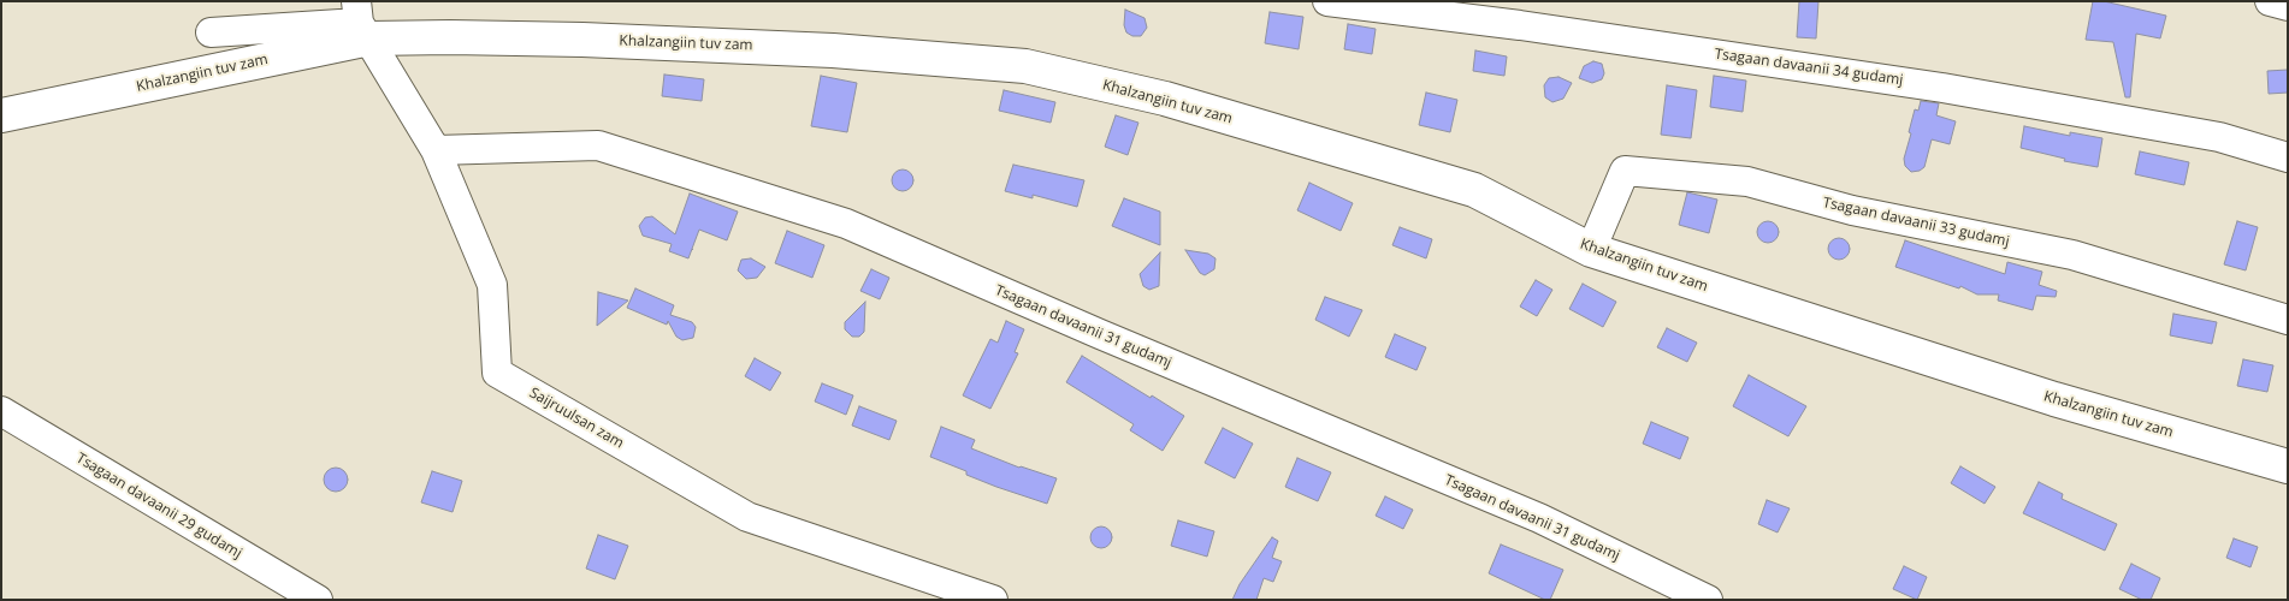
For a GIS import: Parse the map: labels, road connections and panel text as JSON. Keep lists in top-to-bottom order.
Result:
{
  "streets": {
    "street": [
      "Khalzangiin tuv zam",
      "Tsagaan davaanii 34 gudamj",
      "Tsagaan davaanii 33 gudamj",
      "Tsagaan davaanii 31 gudamj",
      "Saijruulsan zam",
      "Tsagaan davaanii 29 gudamj"
    ]
  },
  "crossings": [
    ["Khalzangiin tuv zam", "Tsagaan davaanii 33 gudamj"],
    ["Khalzangiin tuv zam", "Saijruulsan zam"],
    ["Tsagaan davaanii 31 gudamj", "Saijruulsan zam"]
  ]
}
